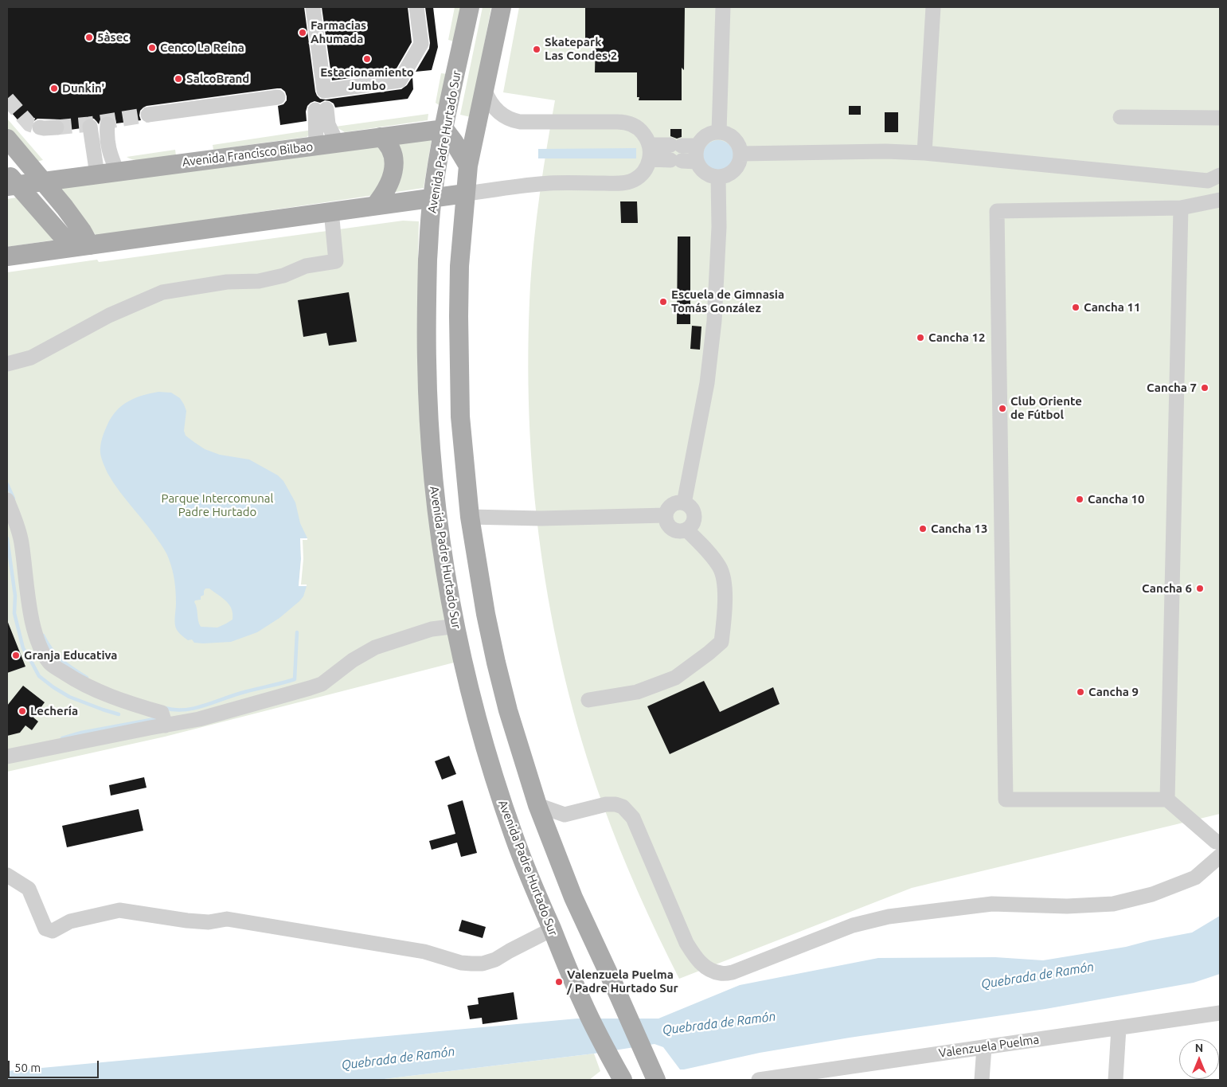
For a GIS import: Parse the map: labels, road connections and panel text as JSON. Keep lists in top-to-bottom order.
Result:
{
  "streets": {
    "main road": ["Avenida Padre Hurtado Sur", "Avenida Francisco Bilbao"],
    "street": ["Valenzuela Puelma"]
  },
  "crossings": [
    ["Avenida Padre Hurtado Sur", "Avenida Francisco Bilbao"]
  ],
  "water": ["Quebrada de Ramón"],
  "parks": ["Parque Intercomunal Padre Hurtado"],
  "places": [
    "Farmacias Ahumada",
    "5àsec",
    "Cenco La Reina",
    "Skatepark Las Condes 2",
    "Estacionamiento Jumbo",
    "SalcoBrand",
    "Dunkin'",
    "Escuela de Gimnasia Tomás González",
    "Cancha 11",
    "Cancha 12",
    "Cancha 7",
    "Club Oriente de Fútbol",
    "Cancha 10",
    "Cancha 13",
    "Cancha 6",
    "Granja Educativa",
    "Cancha 9",
    "Lechería",
    "Valenzuela Puelma / Padre Hurtado Sur"
  ],
  "scale_bar": "50 m",
  "north": "top"
}
